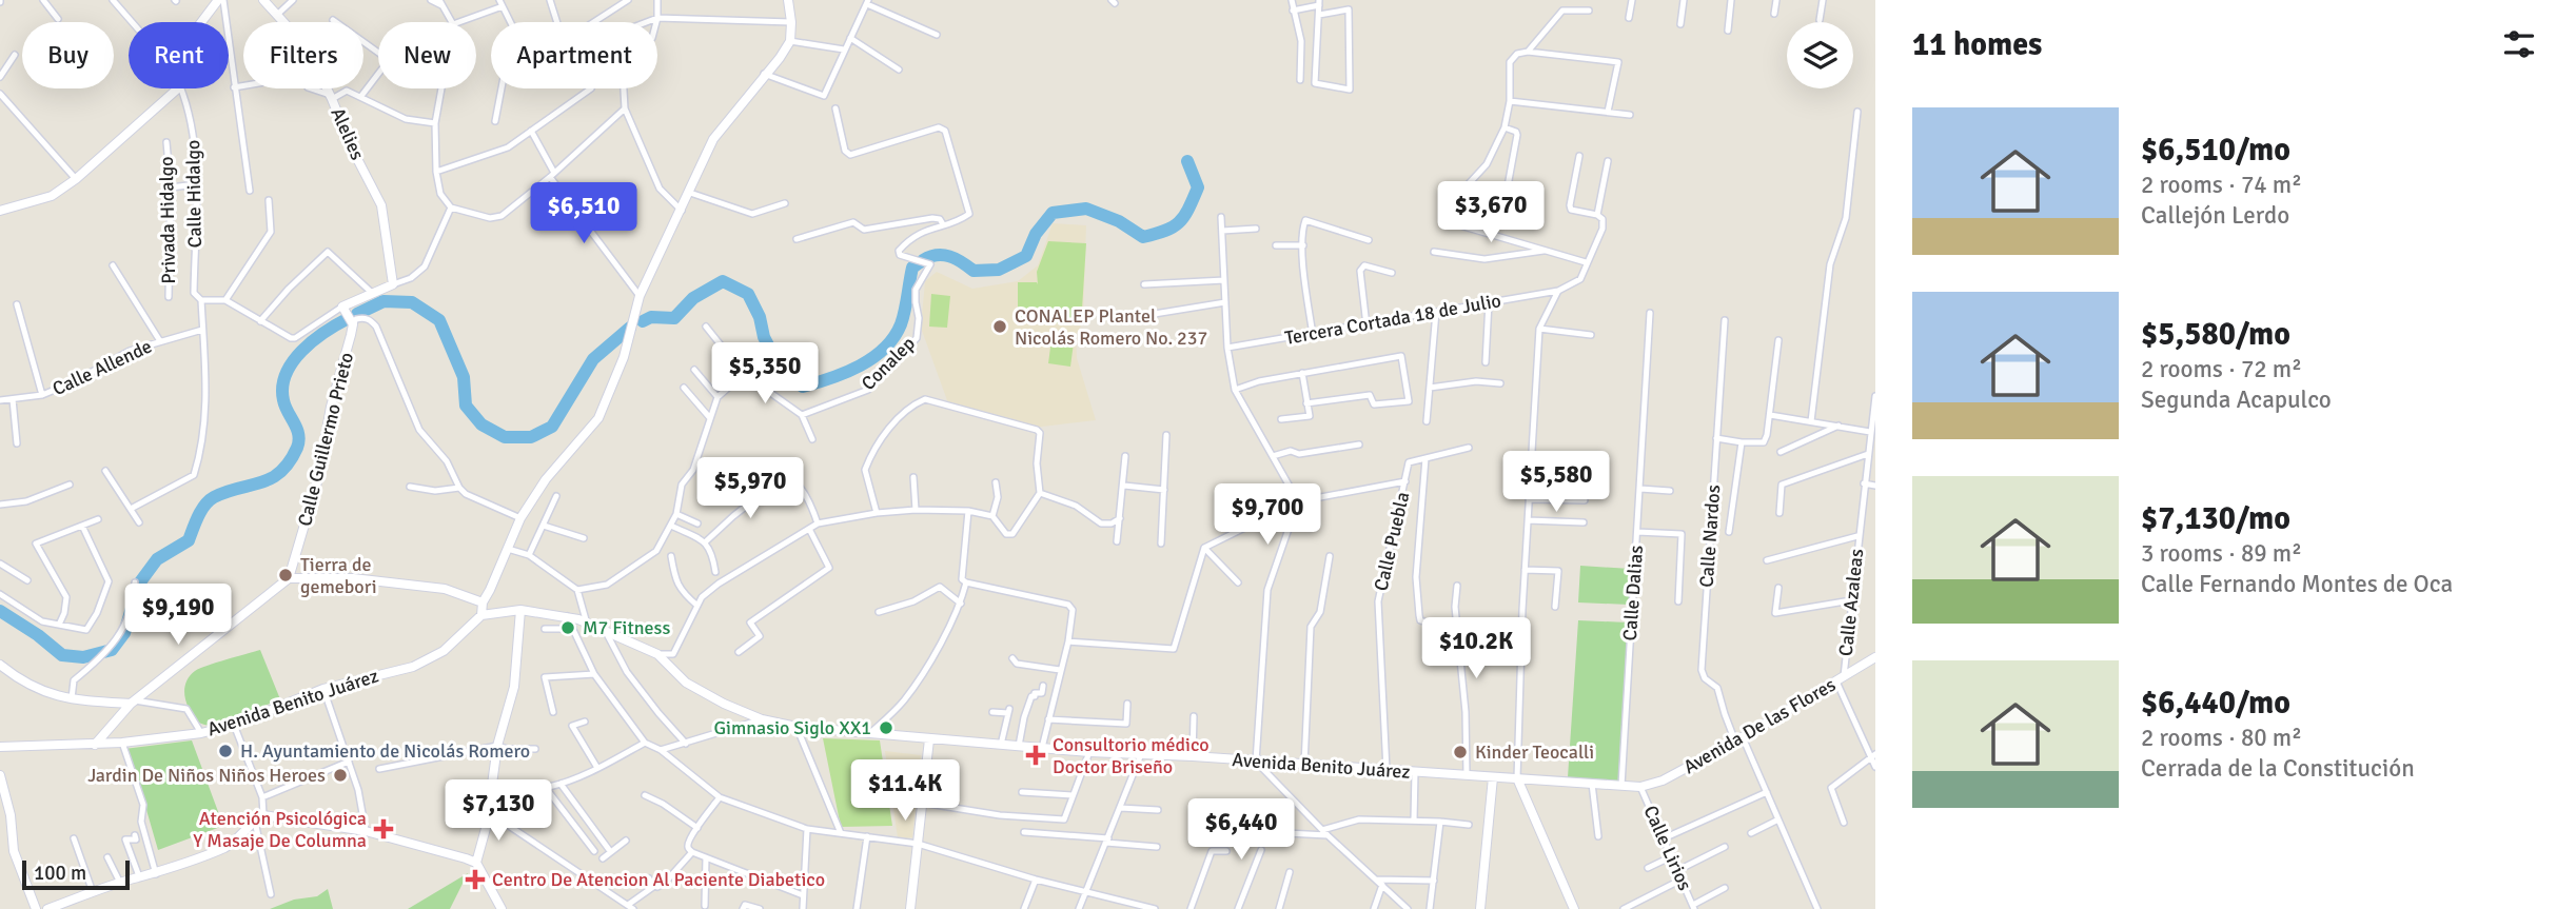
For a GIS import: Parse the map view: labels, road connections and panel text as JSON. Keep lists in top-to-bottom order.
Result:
{
  "streets": {
    "main road": [
      "Alelies",
      "Calle Guillermo Prieto",
      "Avenida Benito Juárez",
      "Avenida De las Flores"
    ],
    "street": [
      "Calle Hidalgo",
      "Privada Hidalgo",
      "Tercera Cortada 18 de Julio",
      "Conalep",
      "Calle Allende",
      "Calle Nardos",
      "Calle Puebla",
      "Calle Dalias",
      "Calle Azaleas",
      "Calle Lirios"
    ]
  },
  "crossings": [
    ["Calle Hidalgo", "Calle Allende"],
    ["Calle Nardos", "Avenida De las Flores"],
    ["Calle Puebla", "Avenida Benito Juárez"],
    ["Calle Dalias", "Avenida Benito Juárez"],
    ["Calle Azaleas", "Avenida De las Flores"],
    ["Avenida Benito Juárez", "Avenida De las Flores"],
    ["Avenida Benito Juárez", "Calle Lirios"],
    ["Avenida De las Flores", "Calle Lirios"]
  ],
  "places": {
    "other": [
      "CONALEP Plantel Nicolás Romero No. 237",
      "Tierra de gemebori",
      "M7 Fitness",
      "Gimnasio Siglo XX1",
      "H. Ayuntamiento de Nicolás Romero",
      "Kinder Teocalli",
      "Jardin De Niños Niños Heroes"
    ],
    "health": ["Consultorio médico Doctor Briseño", "Atención Psicológica Y Masaje De Columna", "Centro De Atencion Al Paciente Diabetico"]
  },
  "scale_bar": "100 m",
  "page": {
    "heading": "11 homes",
    "chip": [
      "Buy",
      "Rent",
      "Filters",
      "New",
      "Apartment"
    ],
    "list": [
      {
        "name": "$6,510/mo",
        "note": "2 rooms · 74 m² · Callejón Lerdo"
      },
      {
        "name": "$5,580/mo",
        "note": "2 rooms · 72 m² · Segunda Acapulco"
      },
      {
        "name": "$7,130/mo",
        "note": "3 rooms · 89 m² · Calle Fernando Montes de Oca"
      },
      {
        "name": "$6,440/mo",
        "note": "2 rooms · 80 m² · Cerrada de la Constitución"
      }
    ],
    "price": [
      "$3,670",
      "$6,510",
      "$5,350",
      "$5,580",
      "$5,970",
      "$9,700",
      "$9,190",
      "$10.2K",
      "$11.4K",
      "$7,130",
      "$6,440"
    ],
    "scale": "100 m"
  }
}
